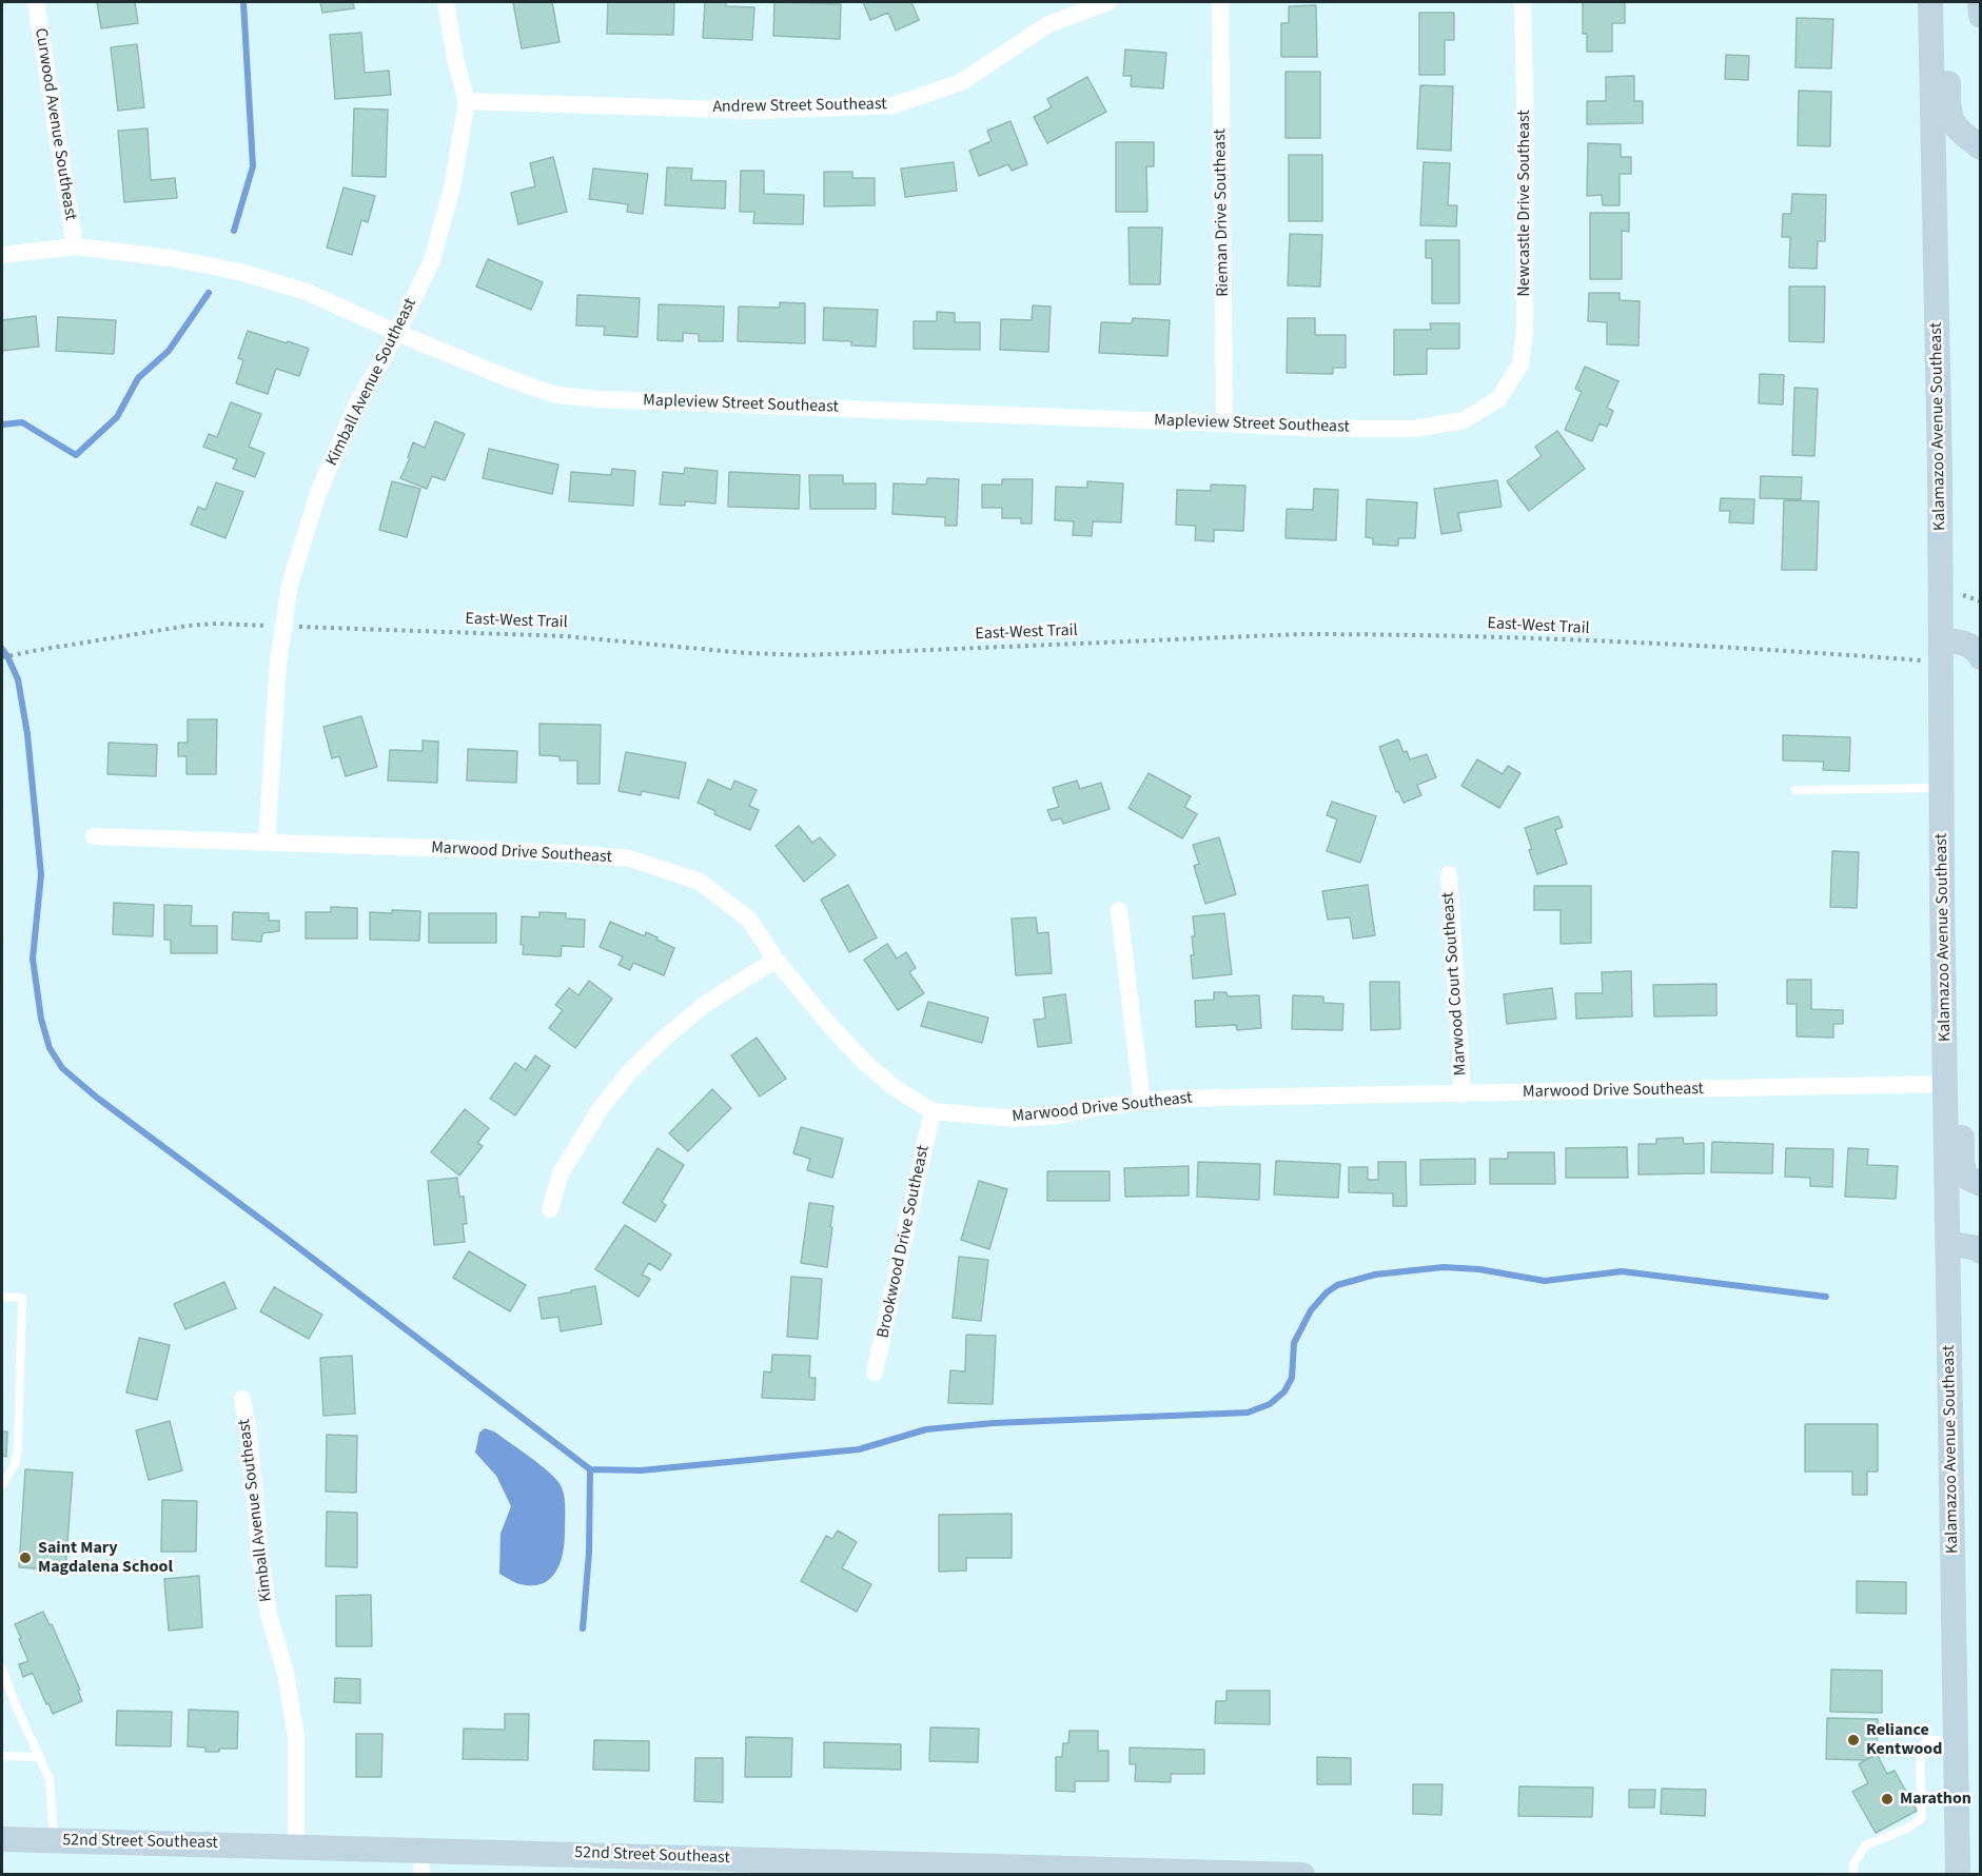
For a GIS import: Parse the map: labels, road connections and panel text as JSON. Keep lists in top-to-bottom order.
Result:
{
  "streets": {
    "main road": ["Kalamazoo Avenue Southeast", "52nd Street Southeast"],
    "street": [
      "Andrew Street Southeast",
      "Curwood Avenue Southeast",
      "Newcastle Drive Southeast",
      "Rieman Drive Southeast",
      "Kimball Avenue Southeast",
      "Mapleview Street Southeast",
      "Marwood Drive Southeast",
      "Marwood Court Southeast",
      "Brookwood Drive Southeast"
    ],
    "path": ["East-West Trail"]
  },
  "crossings": [
    ["Andrew Street Southeast", "Kimball Avenue Southeast"],
    ["Curwood Avenue Southeast", "Mapleview Street Southeast"],
    ["Newcastle Drive Southeast", "Mapleview Street Southeast"],
    ["Rieman Drive Southeast", "Mapleview Street Southeast"],
    ["Kimball Avenue Southeast", "Mapleview Street Southeast"],
    ["Kimball Avenue Southeast", "East-West Trail"],
    ["Kimball Avenue Southeast", "Marwood Drive Southeast"],
    ["Kimball Avenue Southeast", "52nd Street Southeast"],
    ["Kalamazoo Avenue Southeast", "Marwood Drive Southeast"],
    ["Marwood Drive Southeast", "Marwood Court Southeast"],
    ["Marwood Drive Southeast", "Brookwood Drive Southeast"]
  ],
  "places": ["Saint Mary Magdalena School", "Reliance Kentwood", "Marathon"]
}
